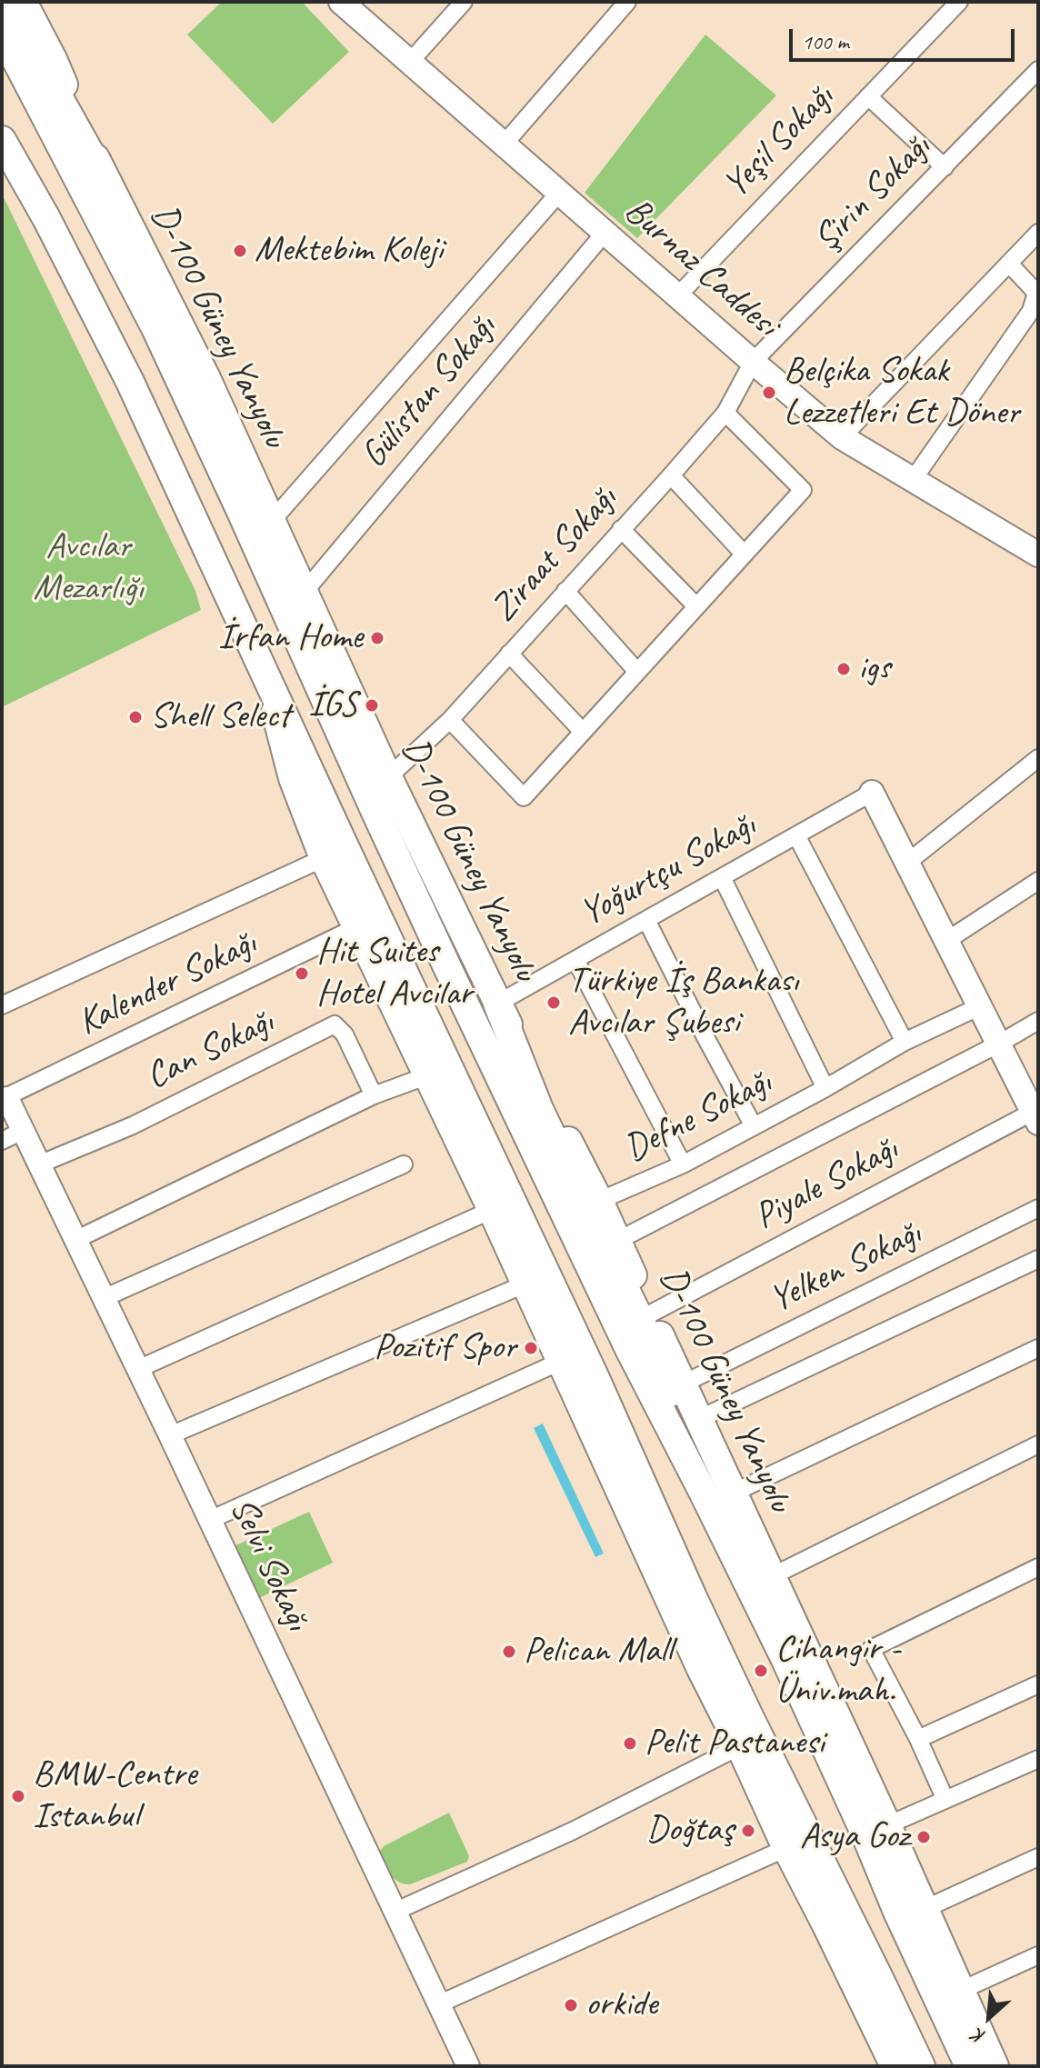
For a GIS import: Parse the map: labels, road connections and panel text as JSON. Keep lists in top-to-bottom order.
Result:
{
  "streets": {
    "main road": ["Burnaz Caddesi", "D-100 Güney Yanyolu"],
    "street": [
      "Yeşil Sokağı",
      "Şirin Sokağı",
      "Gülistan Sokağı",
      "Ziraat Sokağı",
      "Yoğurtçu Sokağı",
      "Kalender Sokağı",
      "Can Sokağı",
      "Defne Sokağı",
      "Piyale Sokağı",
      "Yelken Sokağı",
      "Selvi Sokağı"
    ]
  },
  "crossings": [
    ["Yeşil Sokağı", "Burnaz Caddesi"],
    ["Şirin Sokağı", "Burnaz Caddesi"],
    ["Şirin Sokağı", "Ziraat Sokağı"],
    ["Burnaz Caddesi", "Gülistan Sokağı"],
    ["Burnaz Caddesi", "Ziraat Sokağı"],
    ["D-100 Güney Yanyolu", "Gülistan Sokağı"],
    ["D-100 Güney Yanyolu", "Ziraat Sokağı"],
    ["D-100 Güney Yanyolu", "Yoğurtçu Sokağı"],
    ["D-100 Güney Yanyolu", "Defne Sokağı"],
    ["D-100 Güney Yanyolu", "Piyale Sokağı"],
    ["D-100 Güney Yanyolu", "Yelken Sokağı"],
    ["Kalender Sokağı", "Selvi Sokağı"],
    ["Can Sokağı", "Selvi Sokağı"]
  ],
  "parks": ["Avcılar Mezarlığı"],
  "places": [
    "Mektebim Koleji",
    "Belçika Sokak Lezzetleri Et Döner",
    "İrfan Home",
    "igs",
    "İGS",
    "Shell Select",
    "Hit Suites Hotel Avcilar",
    "Türkiye İş Bankası Avcılar Şubesi",
    "Pozitif Spor",
    "Pelican Mall",
    "Cihangir - Üniv.mah.",
    "Pelit Pastanesi",
    "BMW-Centre Istanbul",
    "Doğtaş",
    "Asya Goz",
    "orkide"
  ],
  "scale_bar": "100 m",
  "north": "bottom left"
}
